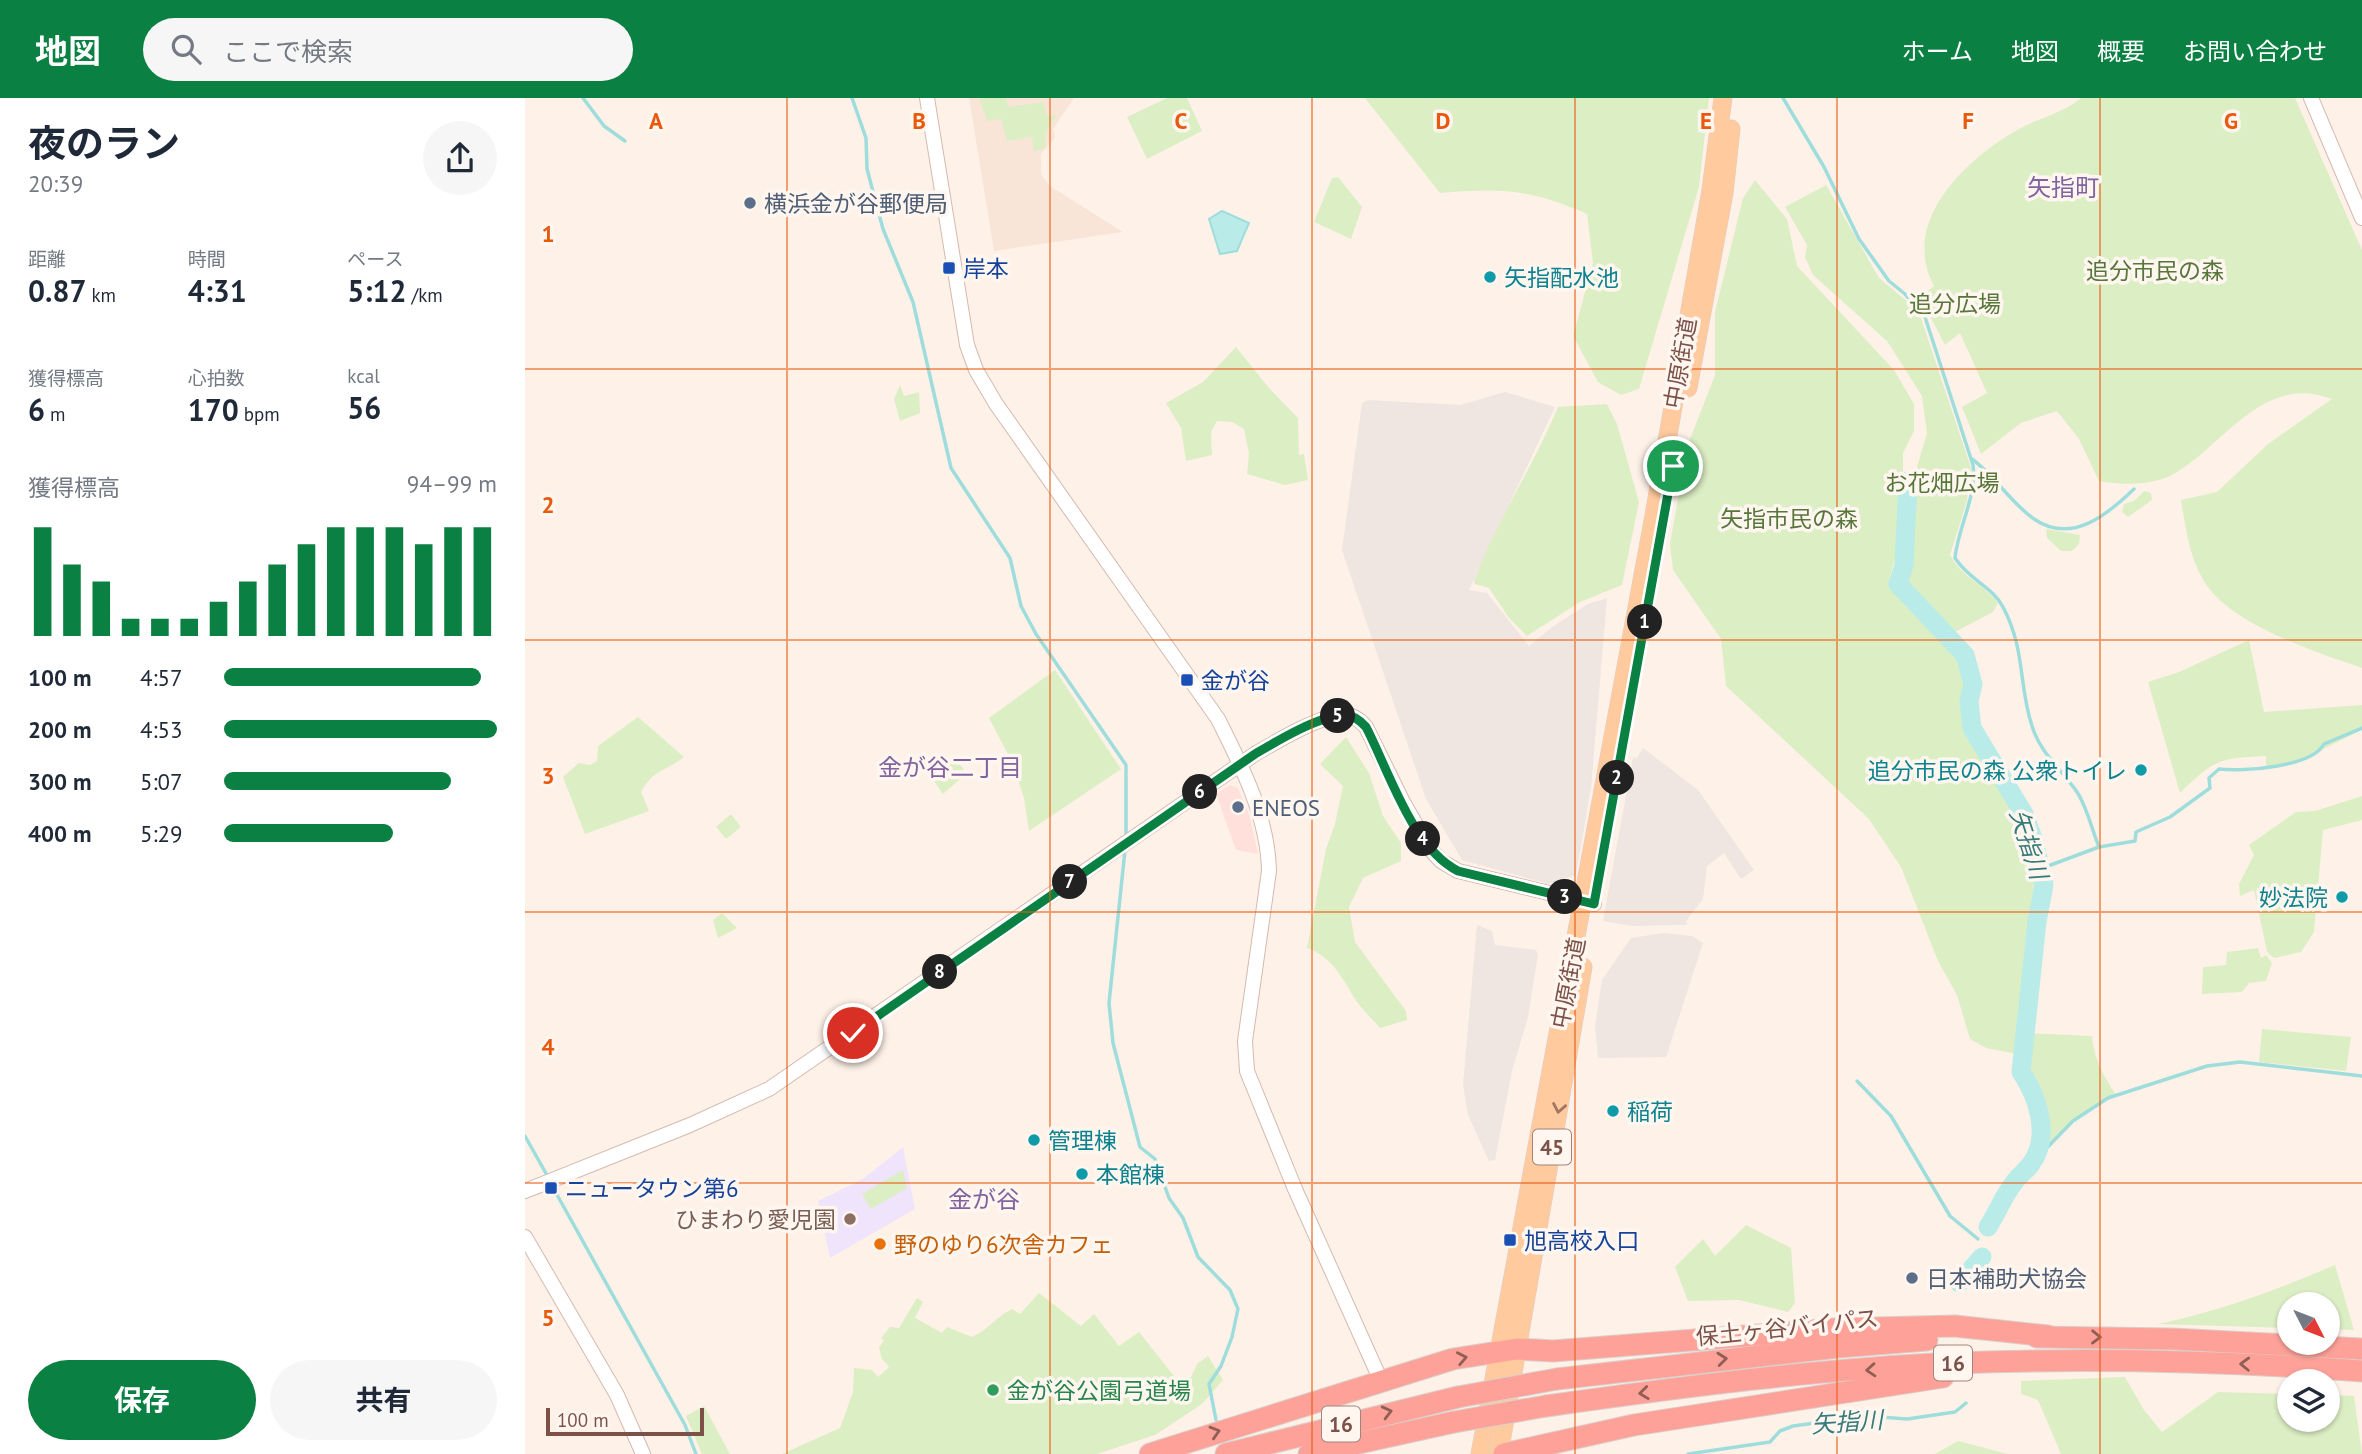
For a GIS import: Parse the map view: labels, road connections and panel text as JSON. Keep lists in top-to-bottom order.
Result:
{
  "streets": {
    "highway": ["保土ヶ谷バイパス", "16"],
    "main road": ["中原街道", "45"]
  },
  "districts": ["矢指町", "金が谷二丁目", "金が谷"],
  "water": ["矢指川"],
  "parks": [
    "追分市民の森",
    "追分広場",
    "お花畑広場",
    "矢指市民の森"
  ],
  "places": {
    "other": [
      "横浜金が谷郵便局",
      "矢指配水池",
      "追分市民の森 公衆トイレ",
      "ENEOS",
      "妙法院",
      "稲荷",
      "管理棟",
      "本館棟",
      "ひまわり愛児園",
      "野のゆり6次舎カフェ",
      "日本補助犬協会",
      "金が谷公園弓道場"
    ],
    "transit": [
      "岸本",
      "金が谷",
      "ニュータウン第6",
      "旭高校入口"
    ]
  },
  "scale_bar": "100 m",
  "north": "bottom right",
  "page": {
    "header": "地図",
    "search": "ここで検索",
    "nav": [
      "ホーム",
      "地図",
      "概要",
      "お問い合わせ"
    ],
    "heading": ["夜のラン", "20:39"],
    "stats": [
      ["距離", "0.87 km"],
      ["時間", "4:31"],
      ["ペース", "5:12 /km"],
      ["獲得標高", "6 m"],
      ["心拍数", "170 bpm"],
      ["kcal", "56"]
    ],
    "chart": ["獲得標高", "94–99 m"],
    "pins": [
      "1",
      "5",
      "2",
      "6",
      "4",
      "7",
      "3",
      "8"
    ],
    "list": [
      {
        "name": "100 m",
        "note": "4:57"
      },
      {
        "name": "200 m",
        "note": "4:53"
      },
      {
        "name": "300 m",
        "note": "5:07"
      },
      {
        "name": "400 m",
        "note": "5:29"
      }
    ],
    "buttons": ["保存", "共有"],
    "scale": "100 m"
  },
  "grid": {
    "columns": [
      "A",
      "B",
      "C",
      "D",
      "E",
      "F",
      "G"
    ],
    "rows": [
      "1",
      "2",
      "3",
      "4",
      "5"
    ]
  }
}
